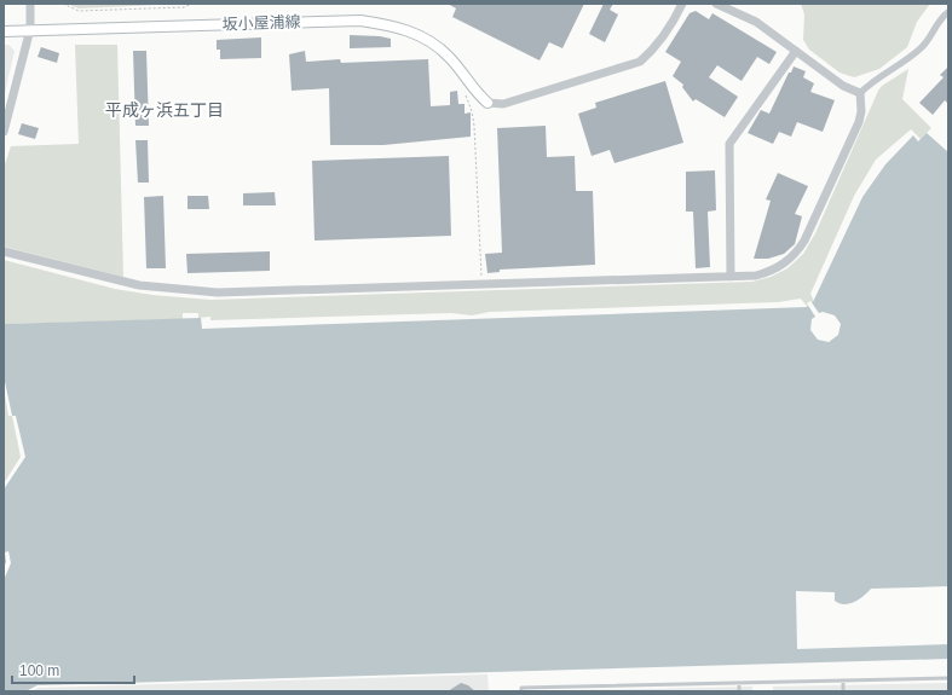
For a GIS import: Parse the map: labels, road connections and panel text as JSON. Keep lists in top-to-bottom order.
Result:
{
  "streets": {
    "main road": ["坂小屋浦線"]
  },
  "districts": ["平成ヶ浜五丁目"],
  "scale_bar": "100 m"
}
